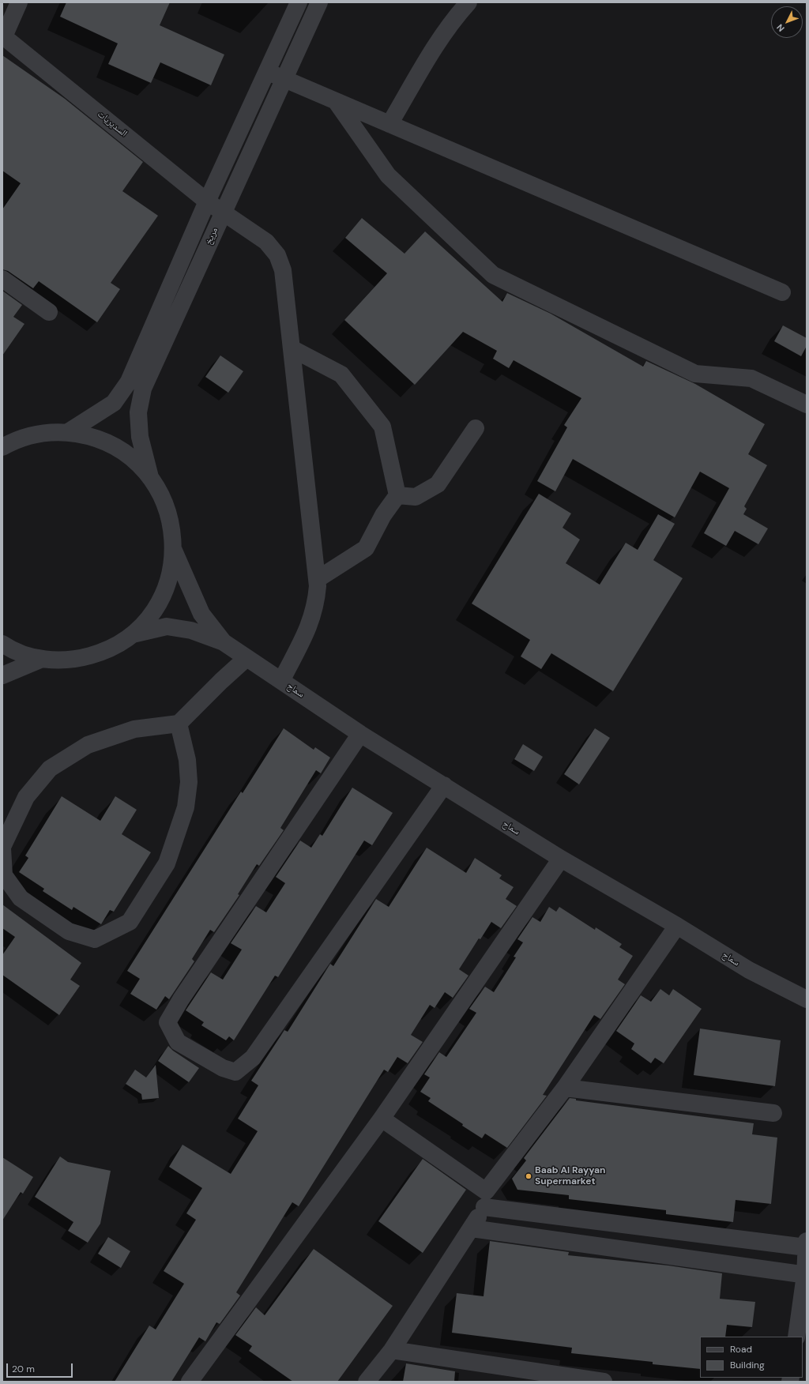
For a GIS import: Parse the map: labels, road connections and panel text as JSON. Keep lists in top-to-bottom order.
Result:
{
  "streets": {
    "street": ["السديريات", "مريخ", "سماح"]
  },
  "crossings": [
    ["السديريات", "مريخ"],
    ["السديريات", "سماح"]
  ],
  "places": ["Baab Al Rayyan Supermarket"],
  "legend": ["Road", "Building"],
  "scale_bar": "20 m",
  "north": "bottom left"
}
